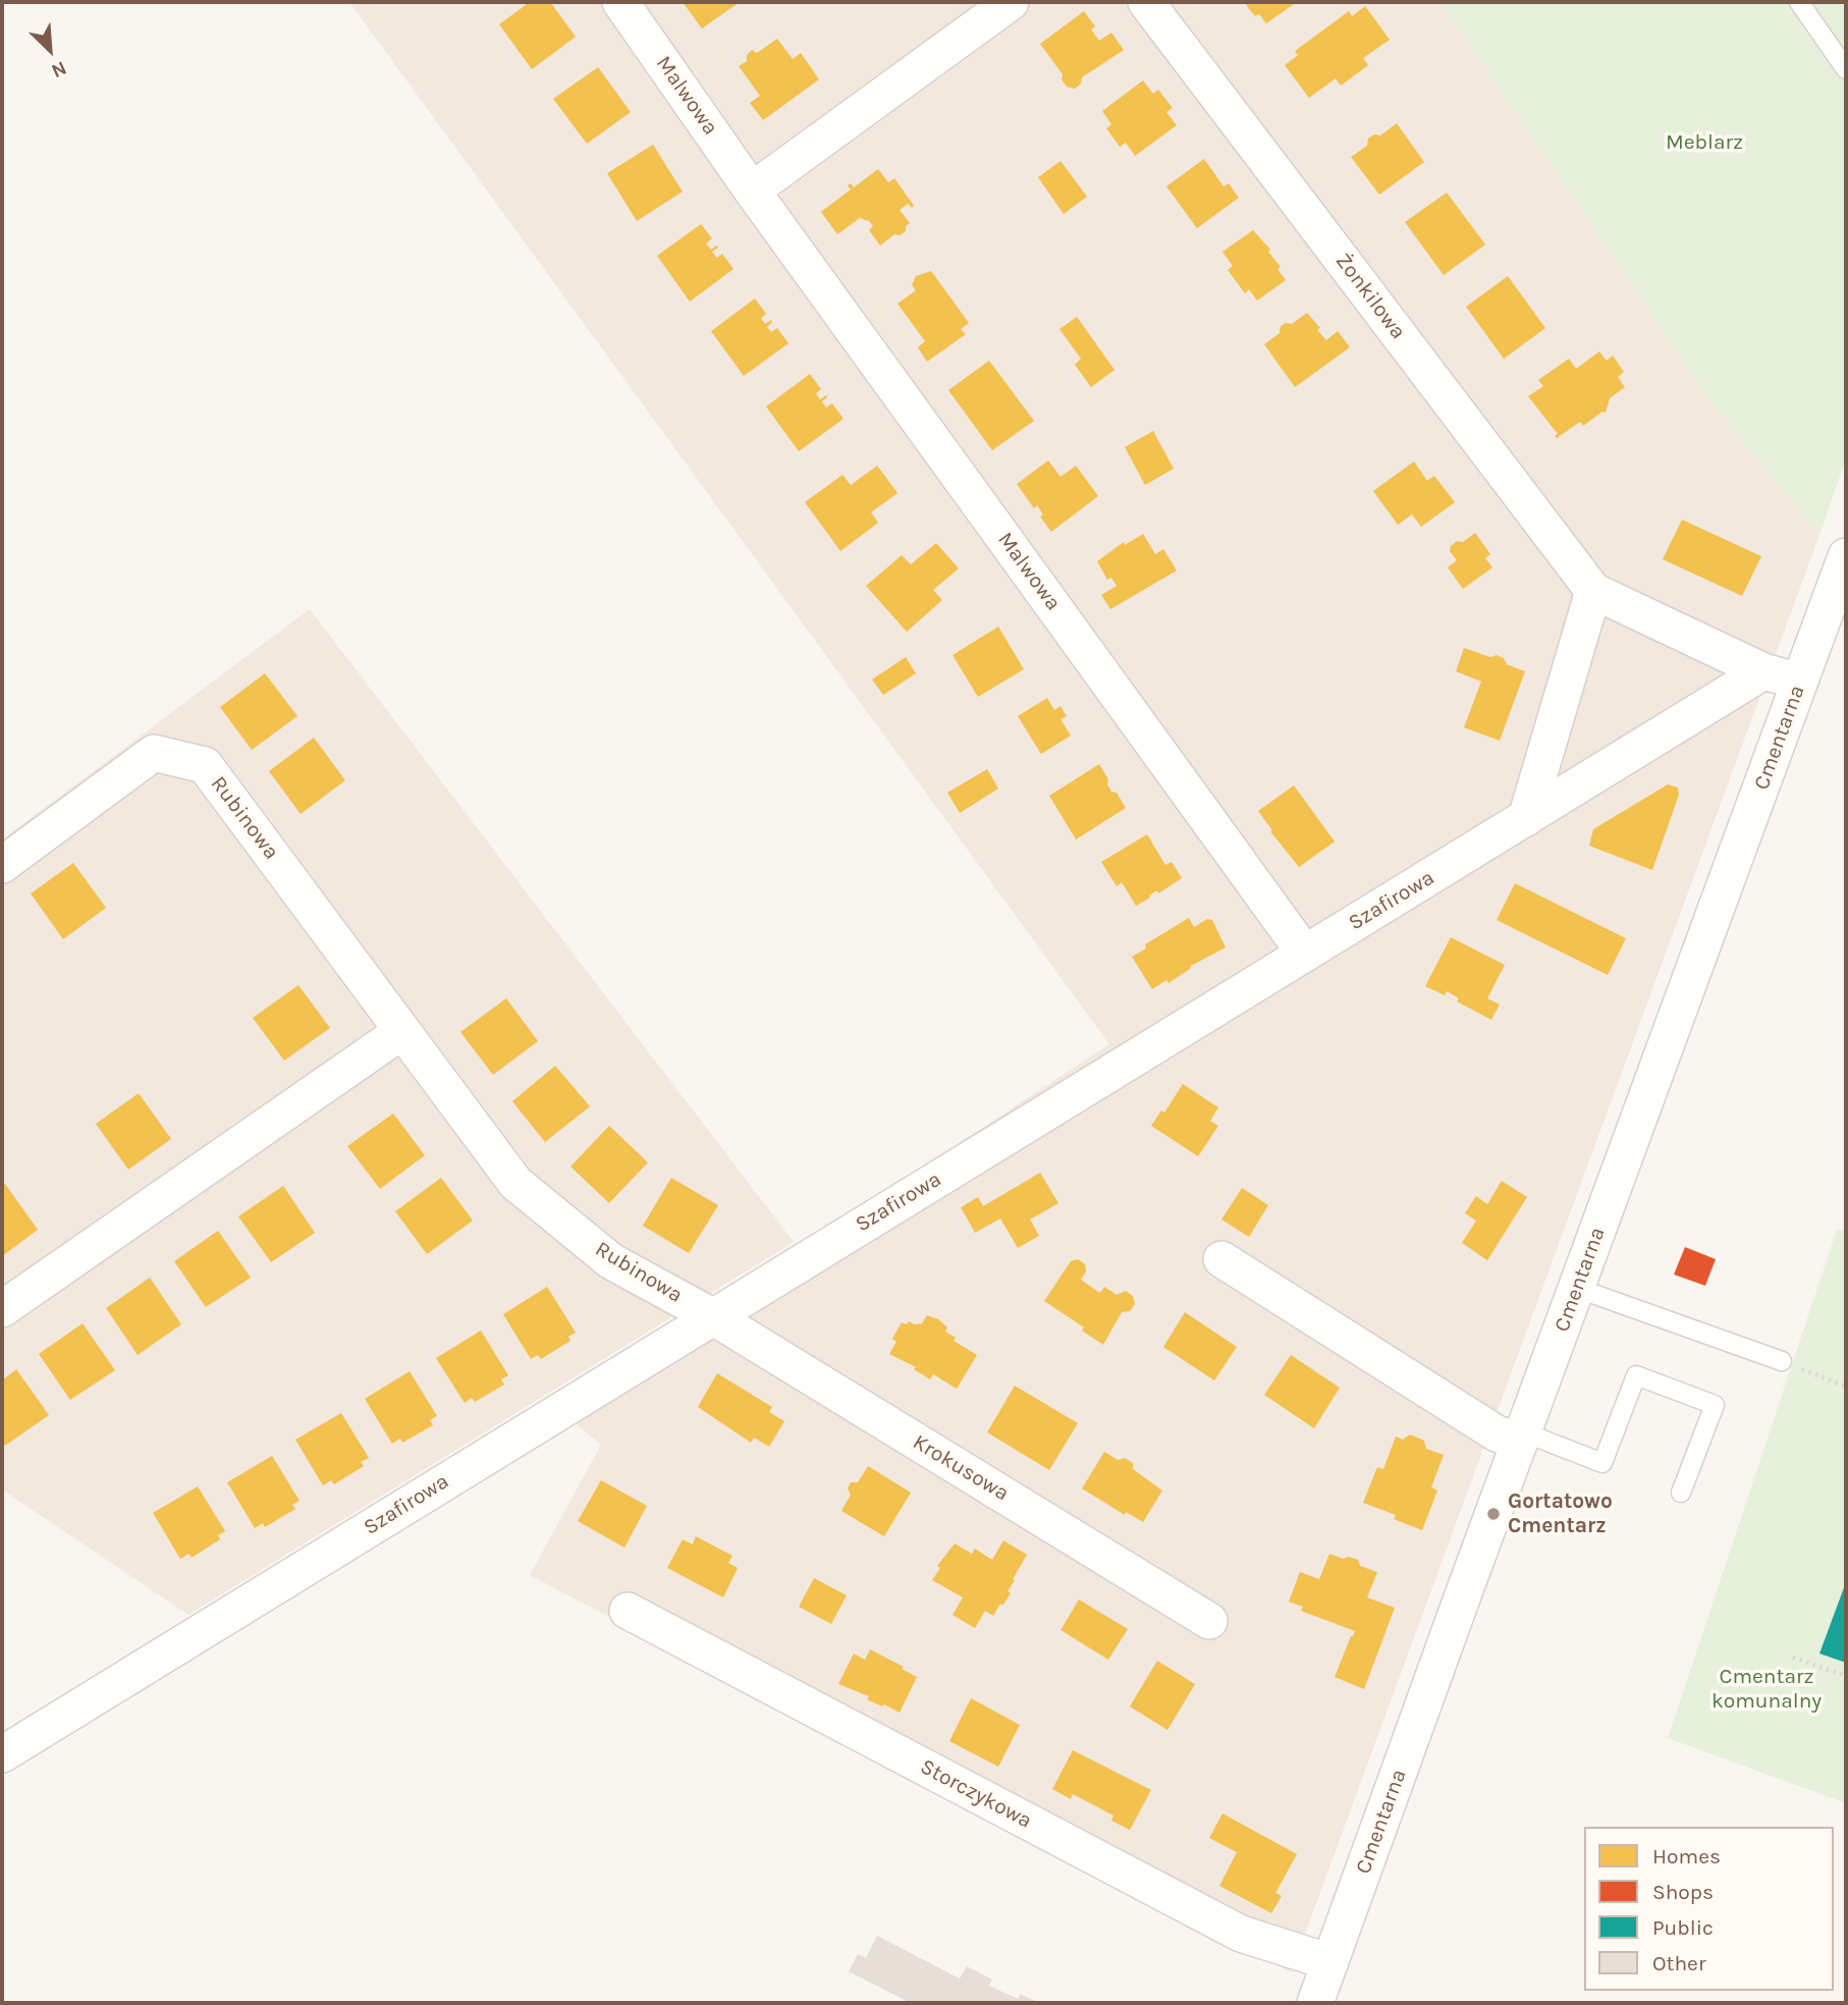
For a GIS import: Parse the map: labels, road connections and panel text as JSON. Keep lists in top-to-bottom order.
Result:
{
  "streets": {
    "street": [
      "Malwowa",
      "Żonkilowa",
      "Cmentarna",
      "Rubinowa",
      "Szafirowa",
      "Krokusowa",
      "Storczykowa"
    ]
  },
  "crossings": [
    ["Malwowa", "Szafirowa"],
    ["Żonkilowa", "Szafirowa"],
    ["Cmentarna", "Storczykowa"],
    ["Rubinowa", "Szafirowa"],
    ["Rubinowa", "Krokusowa"],
    ["Szafirowa", "Krokusowa"]
  ],
  "parks": ["Meblarz", "Cmentarz komunalny"],
  "places": ["Gortatowo Cmentarz"],
  "legend": [
    "Homes",
    "Shops",
    "Public",
    "Other"
  ],
  "north": "bottom right"
}
